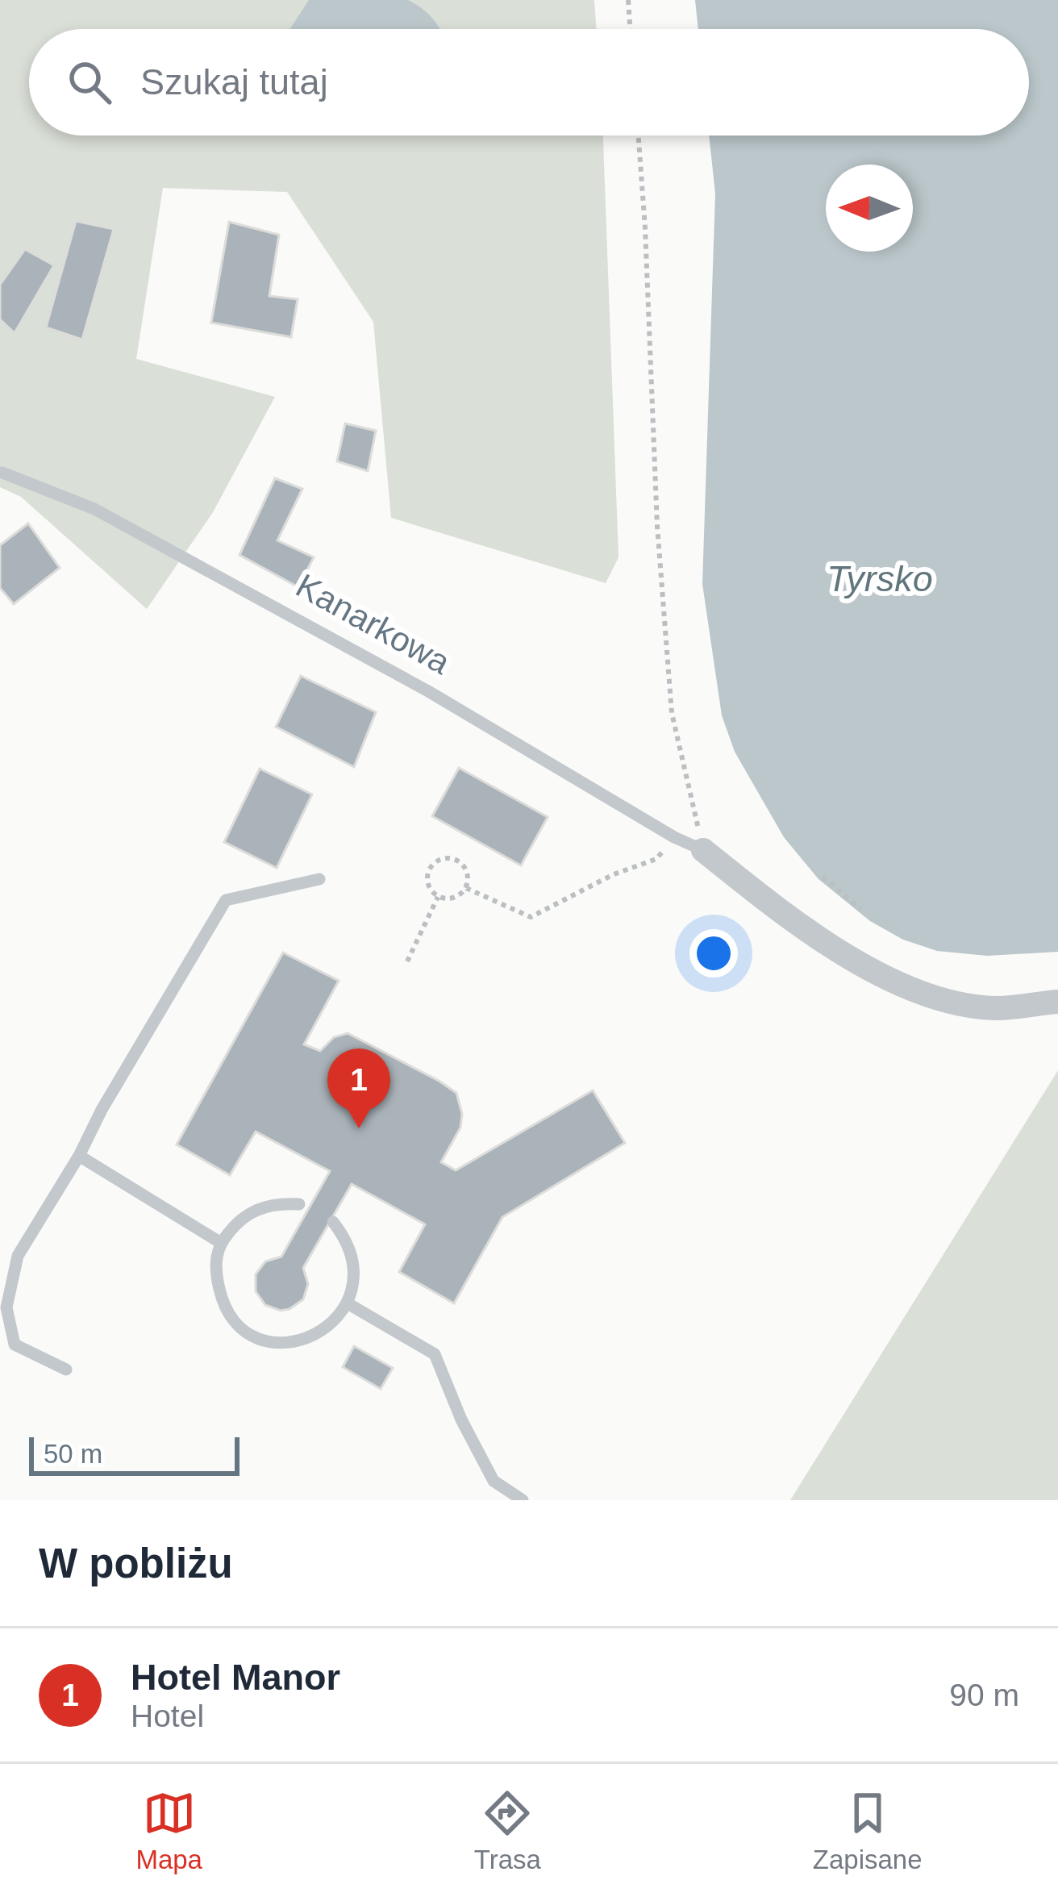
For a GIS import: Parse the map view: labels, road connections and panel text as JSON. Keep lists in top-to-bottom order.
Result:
{
  "streets": {
    "street": ["Kanarkowa"]
  },
  "water": ["Tyrsko"],
  "scale_bar": "50 m",
  "north": "left",
  "page": {
    "search": "Szukaj tutaj",
    "pins": "1",
    "scale": "50 m",
    "heading": "W pobliżu",
    "list": [
      {
        "mark": "1",
        "name": "Hotel Manor",
        "note": "Hotel",
        "value": "90 m"
      }
    ],
    "nav": ["Mapa", "Trasa", "Zapisane"]
  }
}
